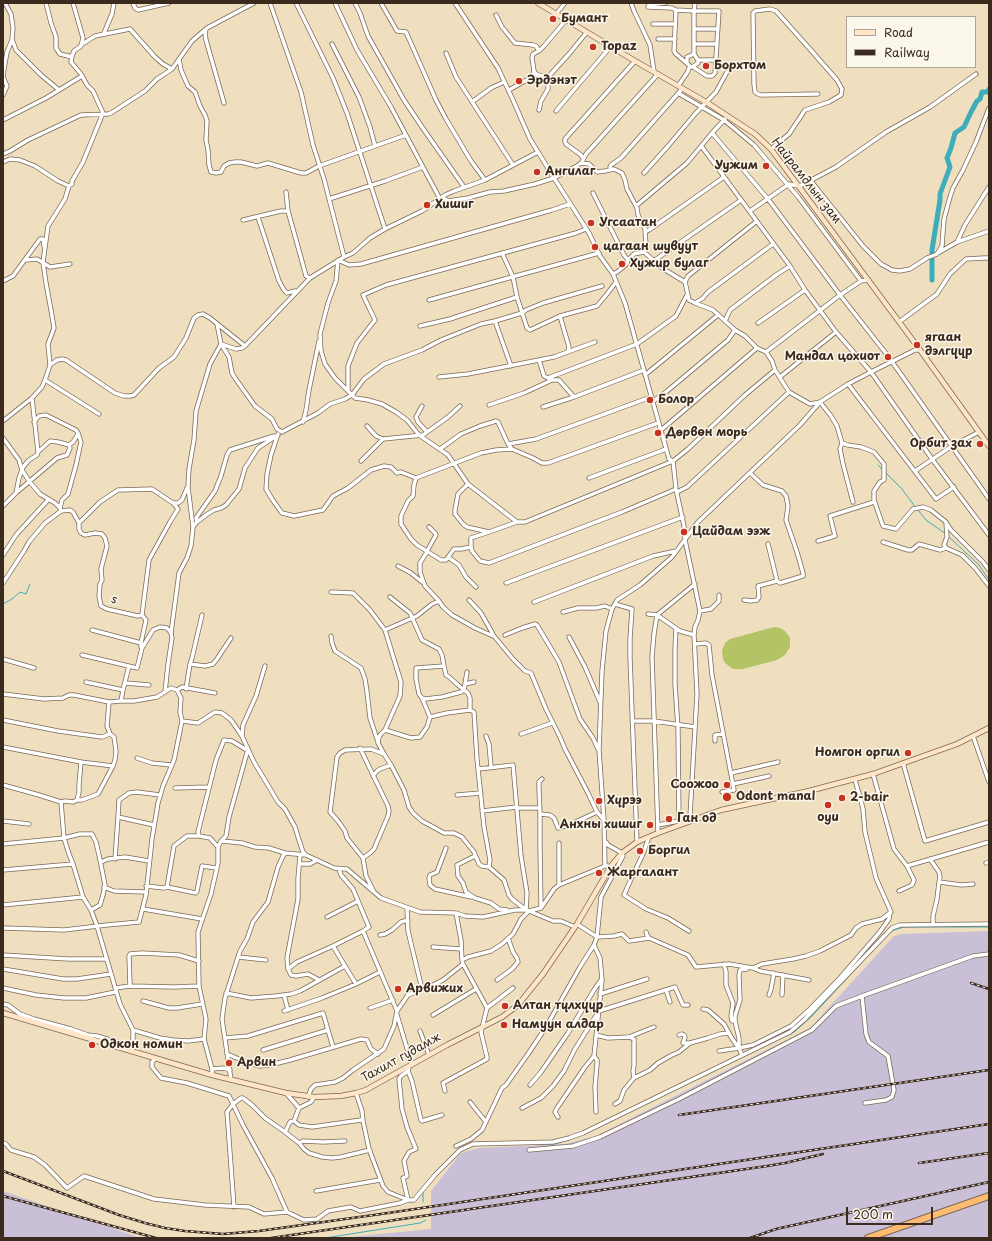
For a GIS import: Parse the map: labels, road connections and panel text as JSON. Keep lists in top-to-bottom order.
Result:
{
  "streets": {
    "main road": ["Найрамдлын зам", "Тахилт гудамж"],
    "street": ["s"]
  },
  "places": [
    "Бумант",
    "Topaz",
    "Борхтом",
    "Эрдэнэт",
    "Уужим",
    "Ангилаг",
    "Хишиг",
    "Угсаатан",
    "цагаан шувуут",
    "Хужир булаг",
    "ягаан дэлгүүр",
    "Мандал цохиот",
    "Болор",
    "Дөрвөн морь",
    "Орбит зах",
    "Цайдам ээж",
    "Номгон оргил",
    "Соожоо",
    "Odont manal",
    "2-bair",
    "Хүрээ",
    "oyu",
    "Ган од",
    "Анхны хишиг",
    "Боргил",
    "Жаргалант",
    "Арвижих",
    "Алтан түлхүүр",
    "Намуун алдар",
    "Одкон номин",
    "Арвин"
  ],
  "legend": ["Road", "Railway"],
  "scale_bar": "200 m"
}
